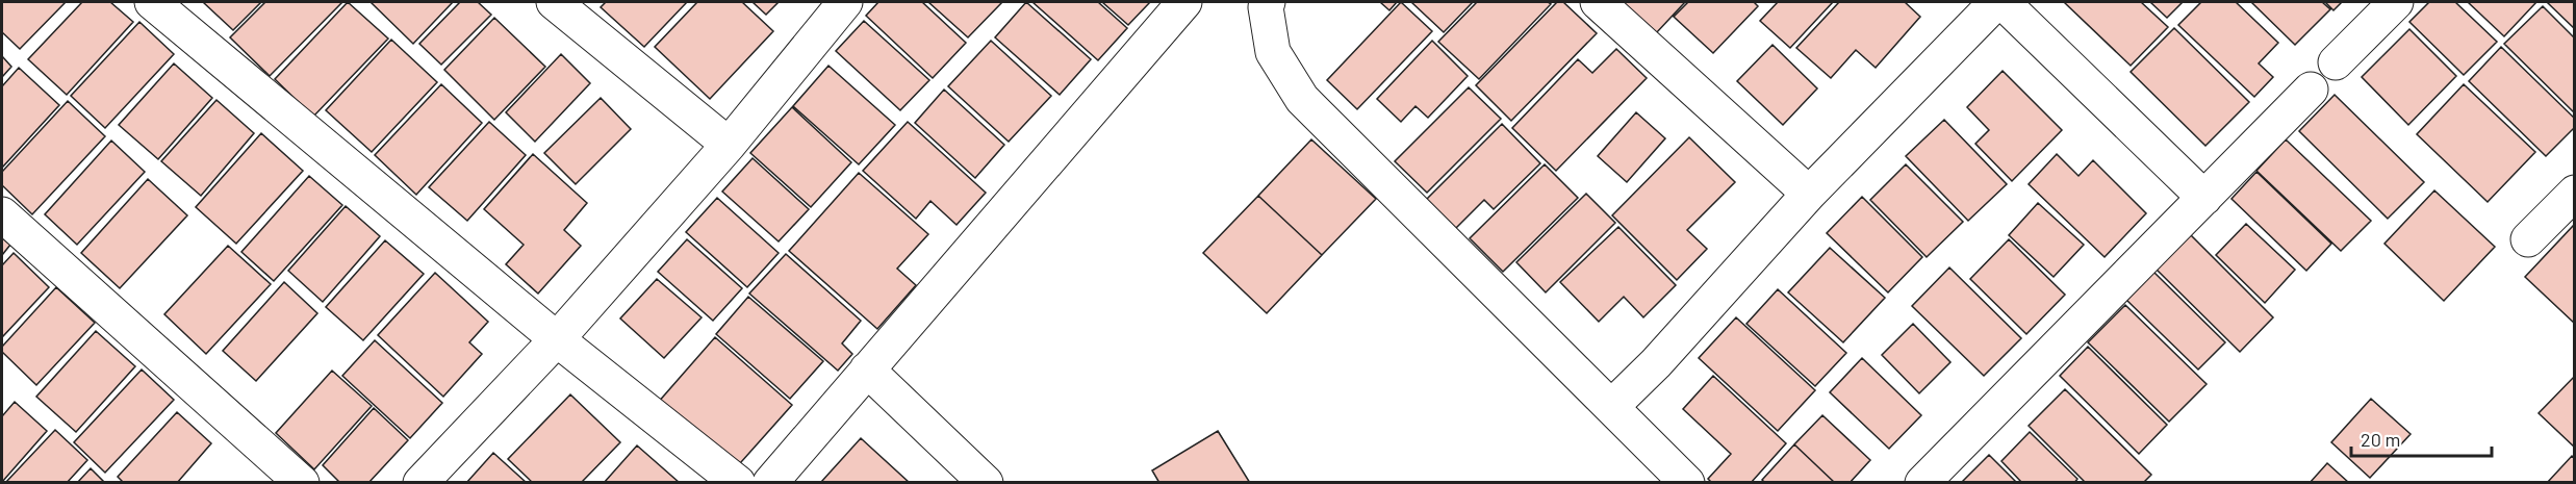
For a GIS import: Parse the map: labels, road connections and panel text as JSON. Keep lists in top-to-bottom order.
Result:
{
  "scale_bar": "20 m"
}
